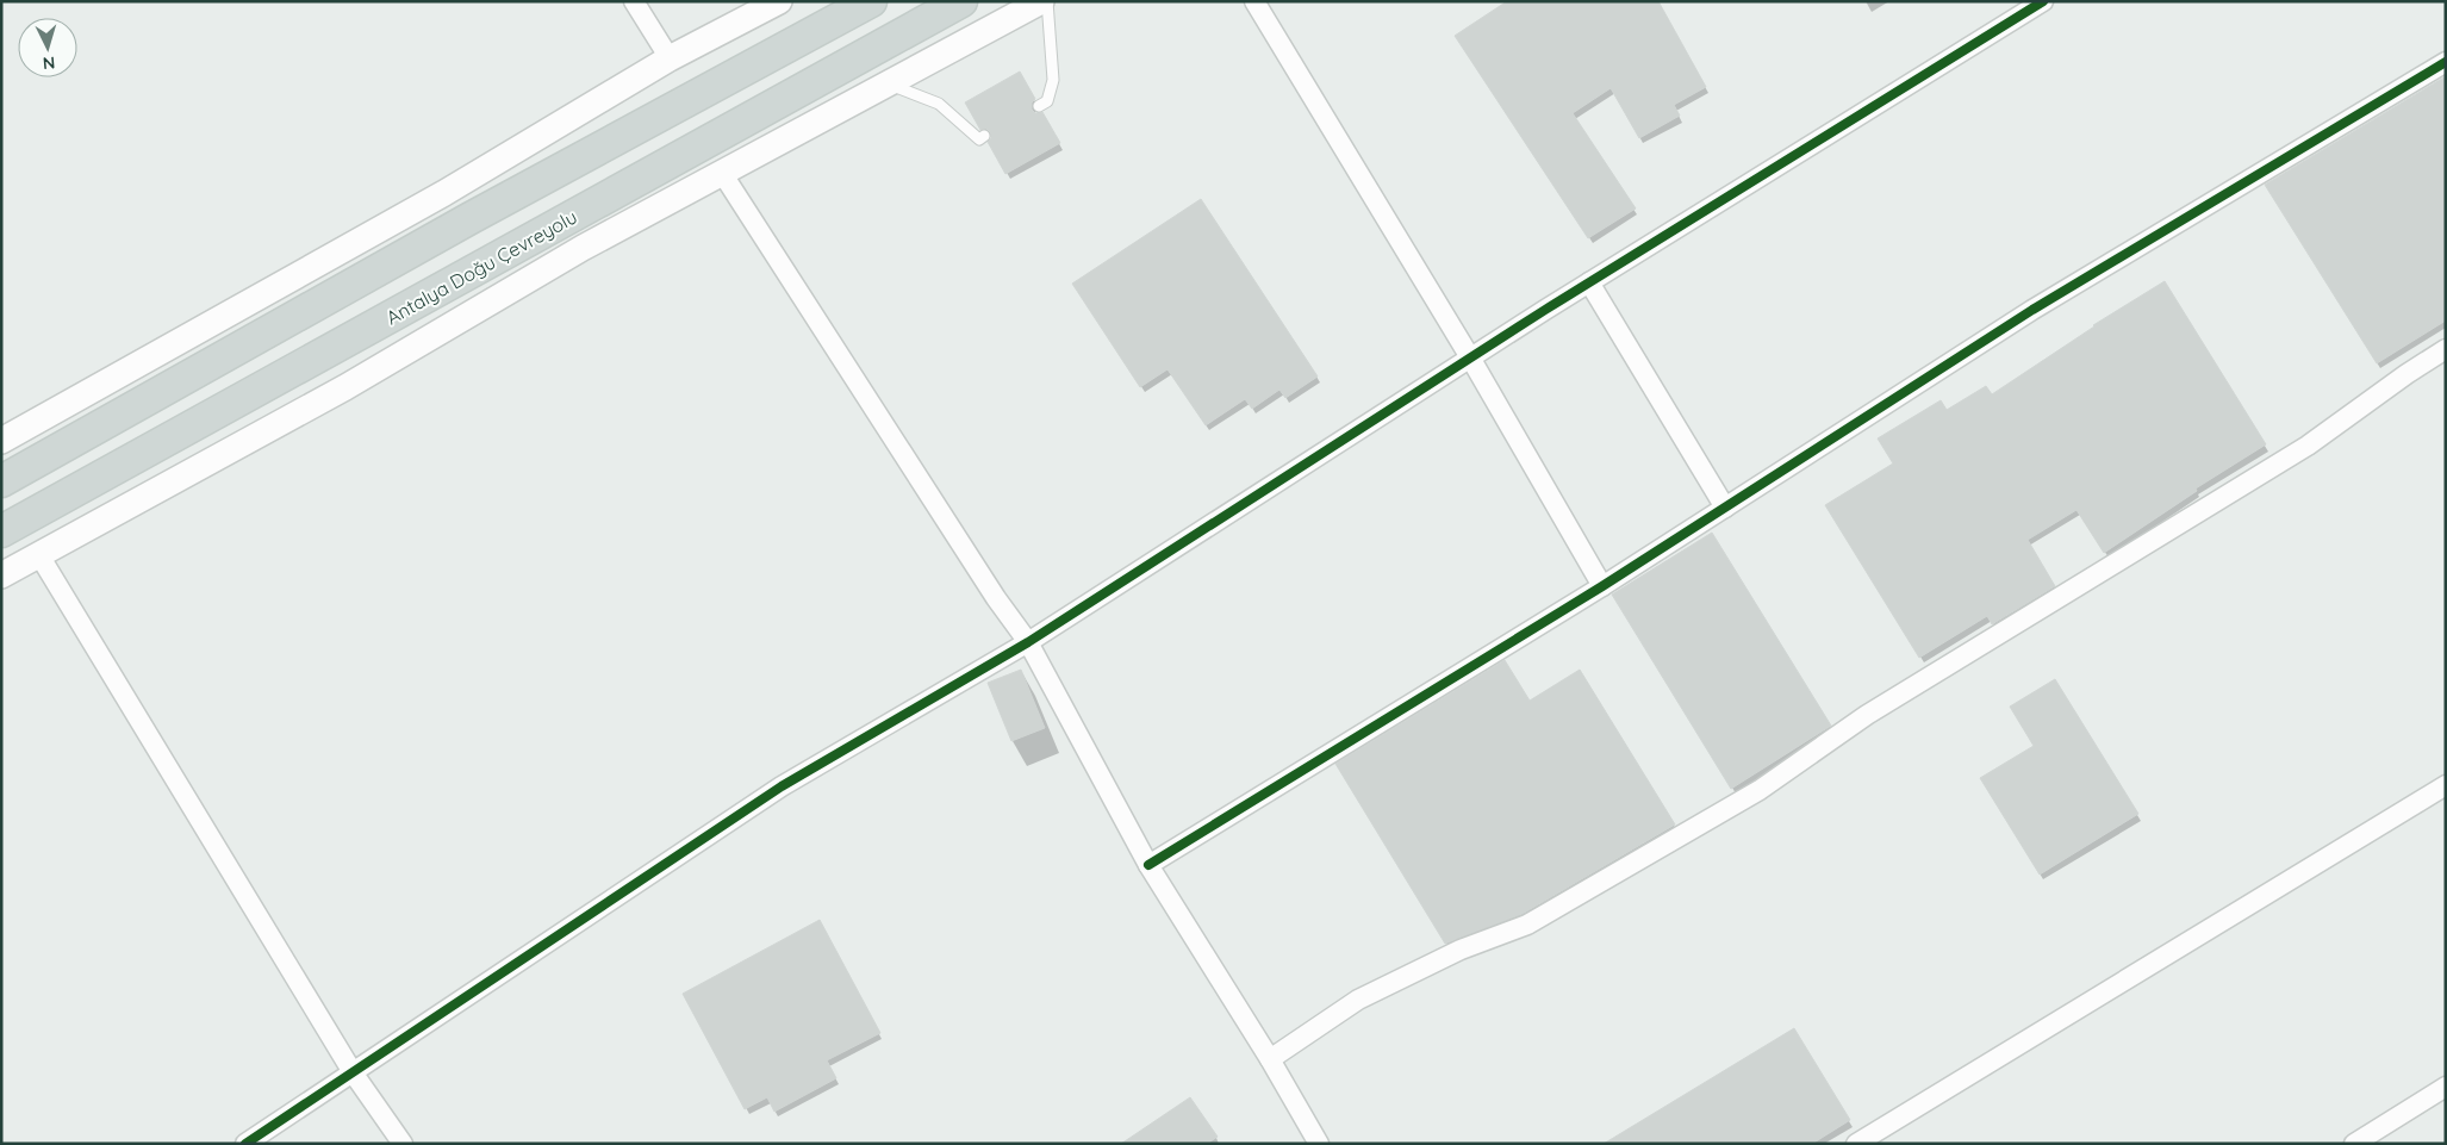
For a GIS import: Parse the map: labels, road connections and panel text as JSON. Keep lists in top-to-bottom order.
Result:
{
  "streets": {
    "main road": ["Antalya Doğu Çevreyolu"]
  },
  "north": "bottom"
}
